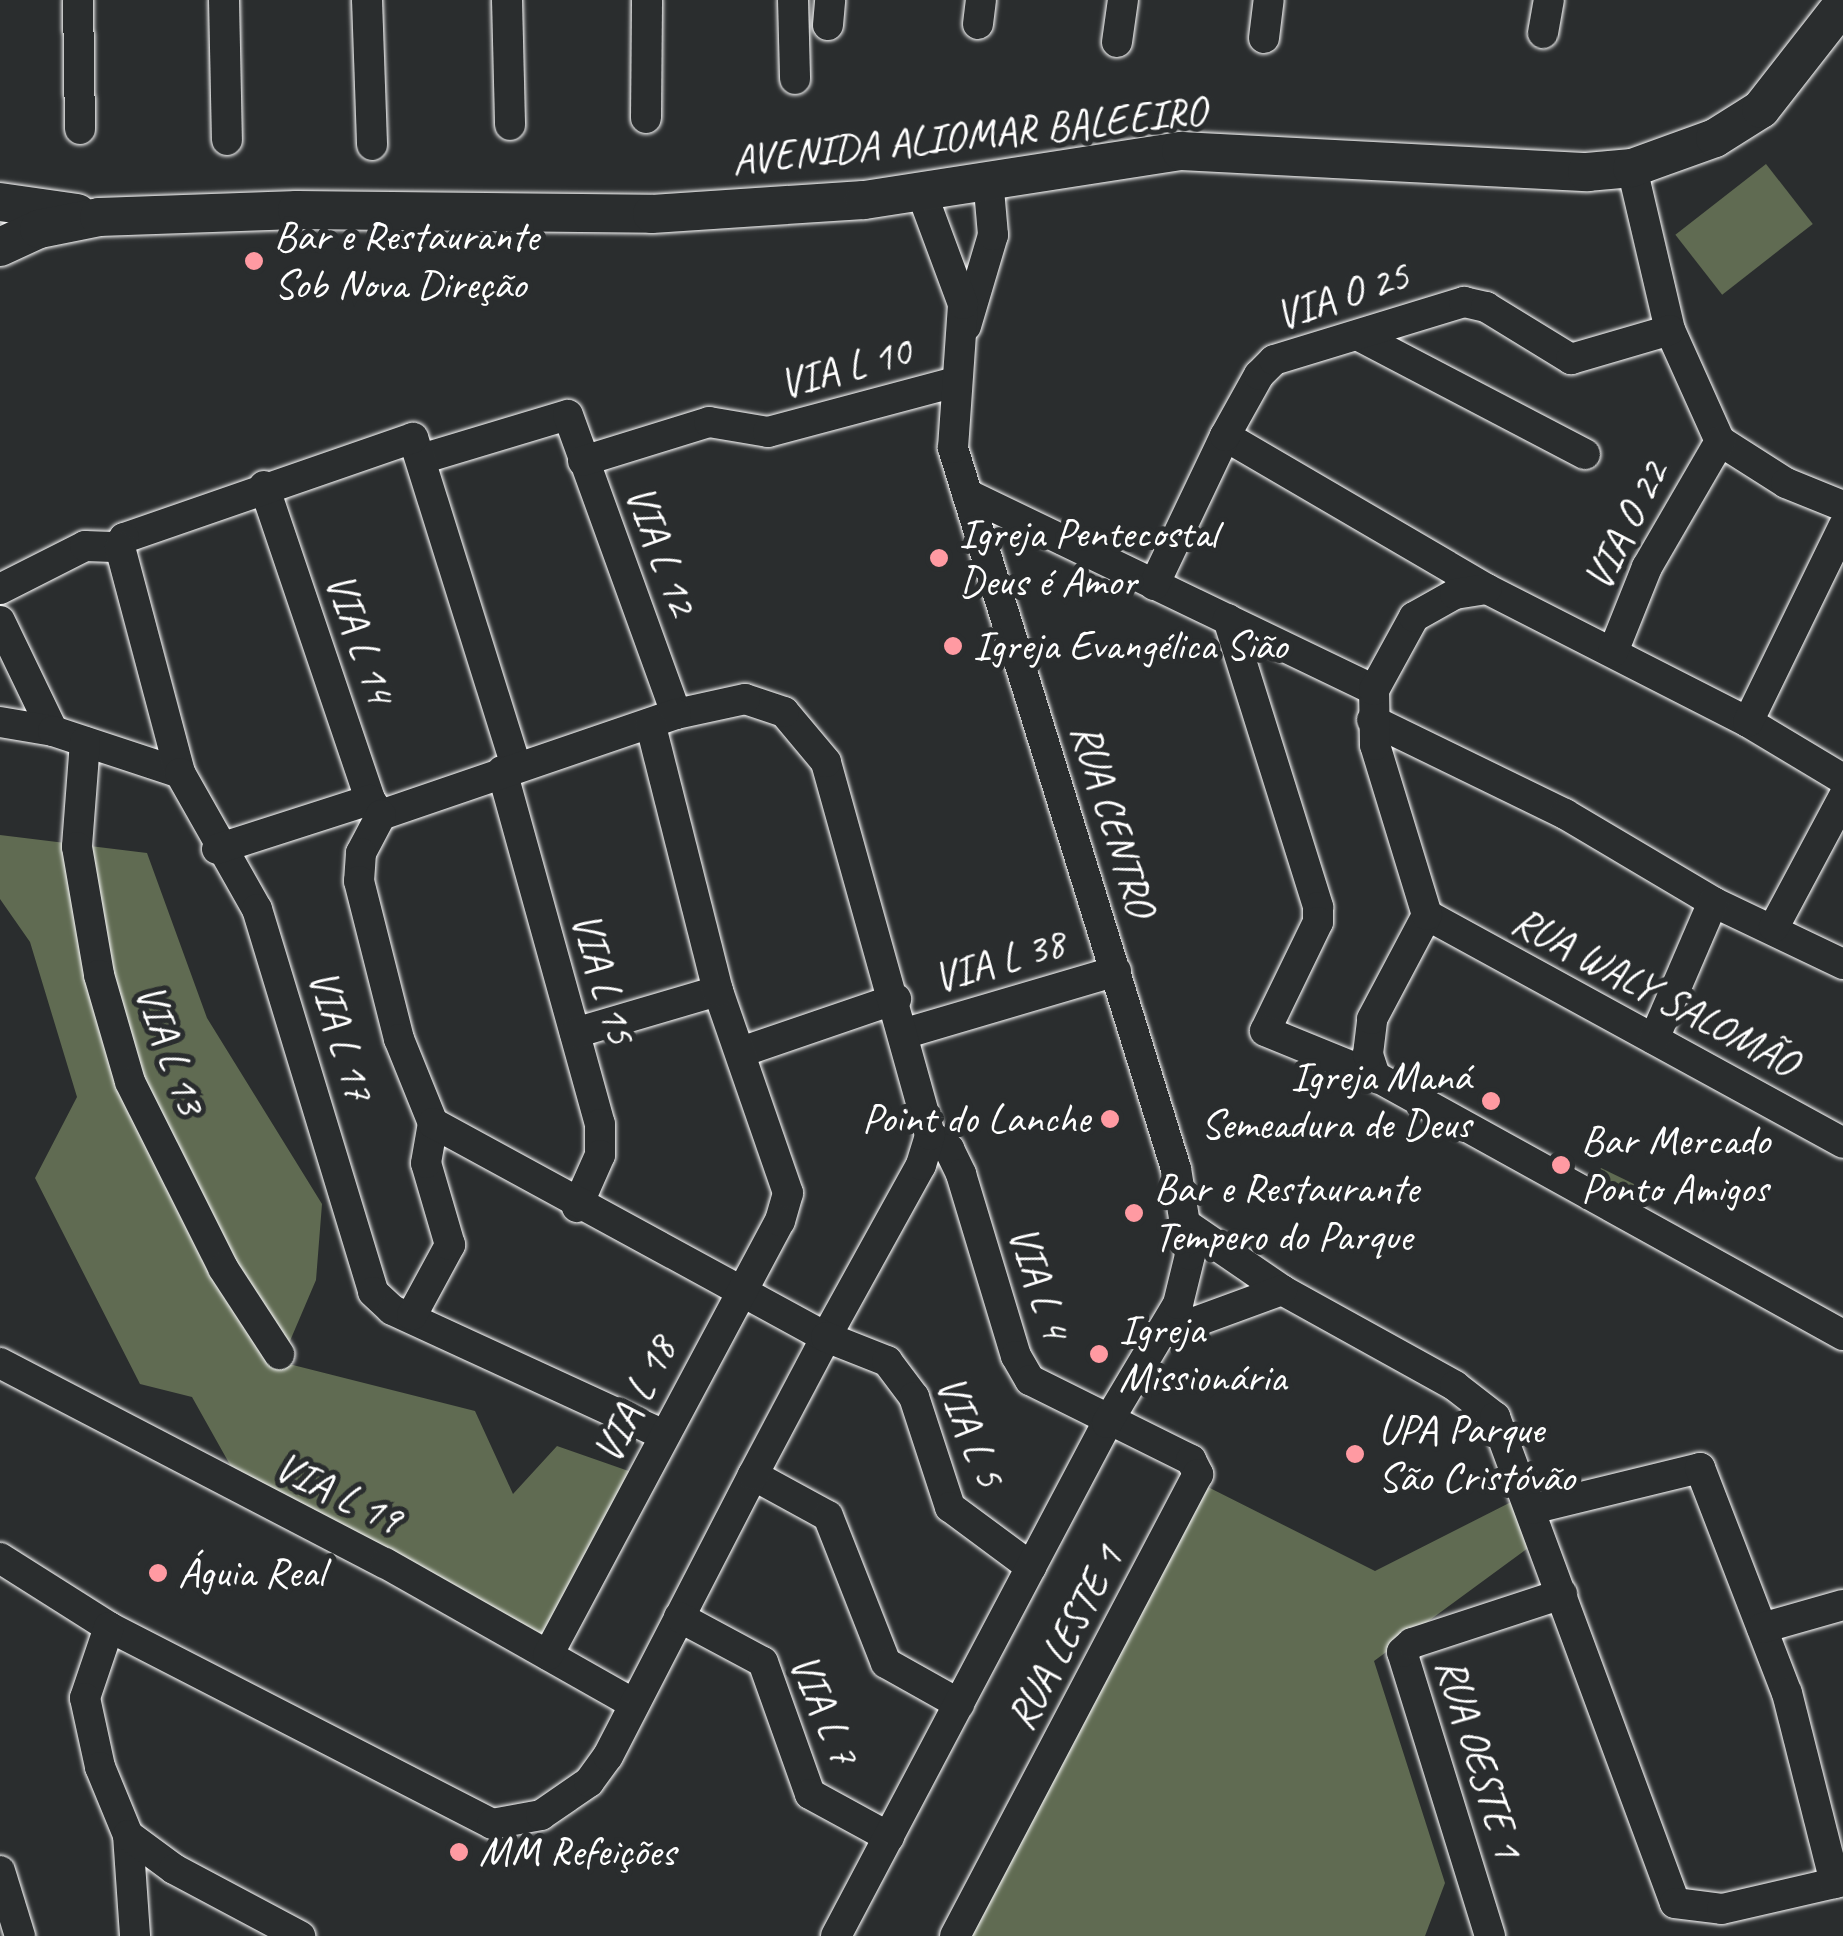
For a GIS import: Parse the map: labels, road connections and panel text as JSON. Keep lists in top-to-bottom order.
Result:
{
  "streets": {
    "main road": ["AVENIDA ALIOMAR BALEEIRO"],
    "street": [
      "VIA O 25",
      "VIA L 10",
      "VIA O 22",
      "VIA L 12",
      "VIA L 14",
      "RUA CENTRO",
      "VIA L 38",
      "VIA L 15",
      "RUA WALY SALOMÃO",
      "VIA L 17",
      "VIA L 13",
      "VIA L 4",
      "VIA L 18",
      "VIA L 5",
      "VIA L 19",
      "RUA LESTE 1",
      "VIA L 7",
      "RUA OESTE 1"
    ]
  },
  "crossings": [
    ["AVENIDA ALIOMAR BALEEIRO", "RUA CENTRO"],
    ["VIA L 10", "VIA L 12"],
    ["VIA L 10", "RUA CENTRO"],
    ["VIA L 12", "VIA L 18"],
    ["RUA CENTRO", "VIA L 38"],
    ["RUA CENTRO", "VIA L 4"],
    ["RUA CENTRO", "VIA L 5"],
    ["RUA CENTRO", "RUA LESTE 1"],
    ["RUA CENTRO", "VIA L 7"],
    ["VIA L 15", "VIA L 5"],
    ["VIA L 17", "VIA L 18"],
    ["VIA L 17", "VIA L 5"],
    ["VIA L 4", "RUA LESTE 1"],
    ["VIA L 18", "VIA L 5"],
    ["VIA L 18", "VIA L 19"]
  ],
  "places": [
    "Bar e Restaurante Sob Nova Direção",
    "Igreja Pentecostal Deus é Amor",
    "Igreja Evangélica Sião",
    "Igreja Maná Semeadura de Deus",
    "Point do Lanche",
    "Bar Mercado Ponto Amigos",
    "Bar e Restaurante Tempero do Parque",
    "Igreja Missionária",
    "UPA Parque São Cristóvão",
    "Águia Real",
    "MM Refeições"
  ]
}
